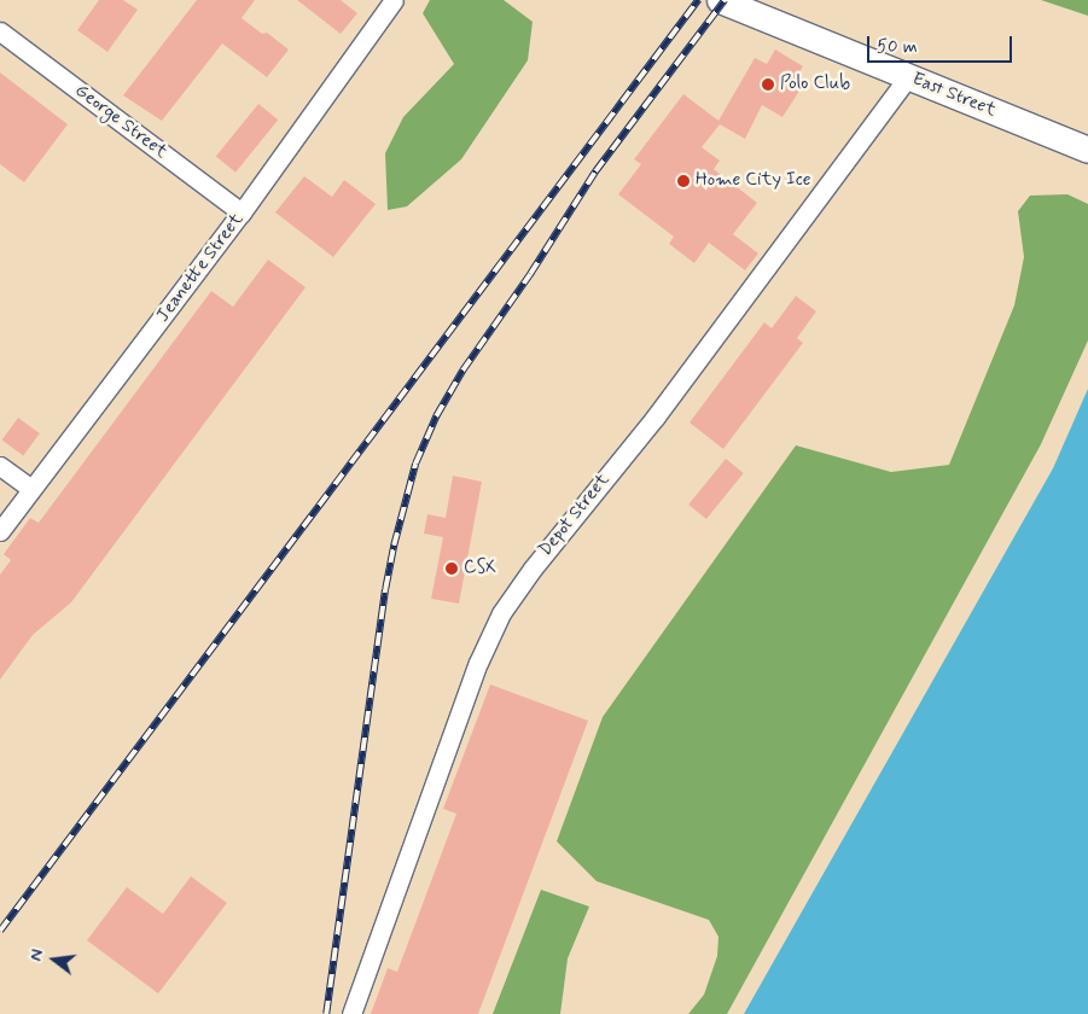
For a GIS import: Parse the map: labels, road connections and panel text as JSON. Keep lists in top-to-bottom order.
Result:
{
  "streets": {
    "main road": ["East Street"],
    "street": ["George Street", "Jeanette Street", "Depot Street"]
  },
  "crossings": [
    ["East Street", "Depot Street"],
    ["George Street", "Jeanette Street"]
  ],
  "places": ["Polo Club", "Home City Ice", "CSX"],
  "scale_bar": "50 m",
  "north": "left"
}
